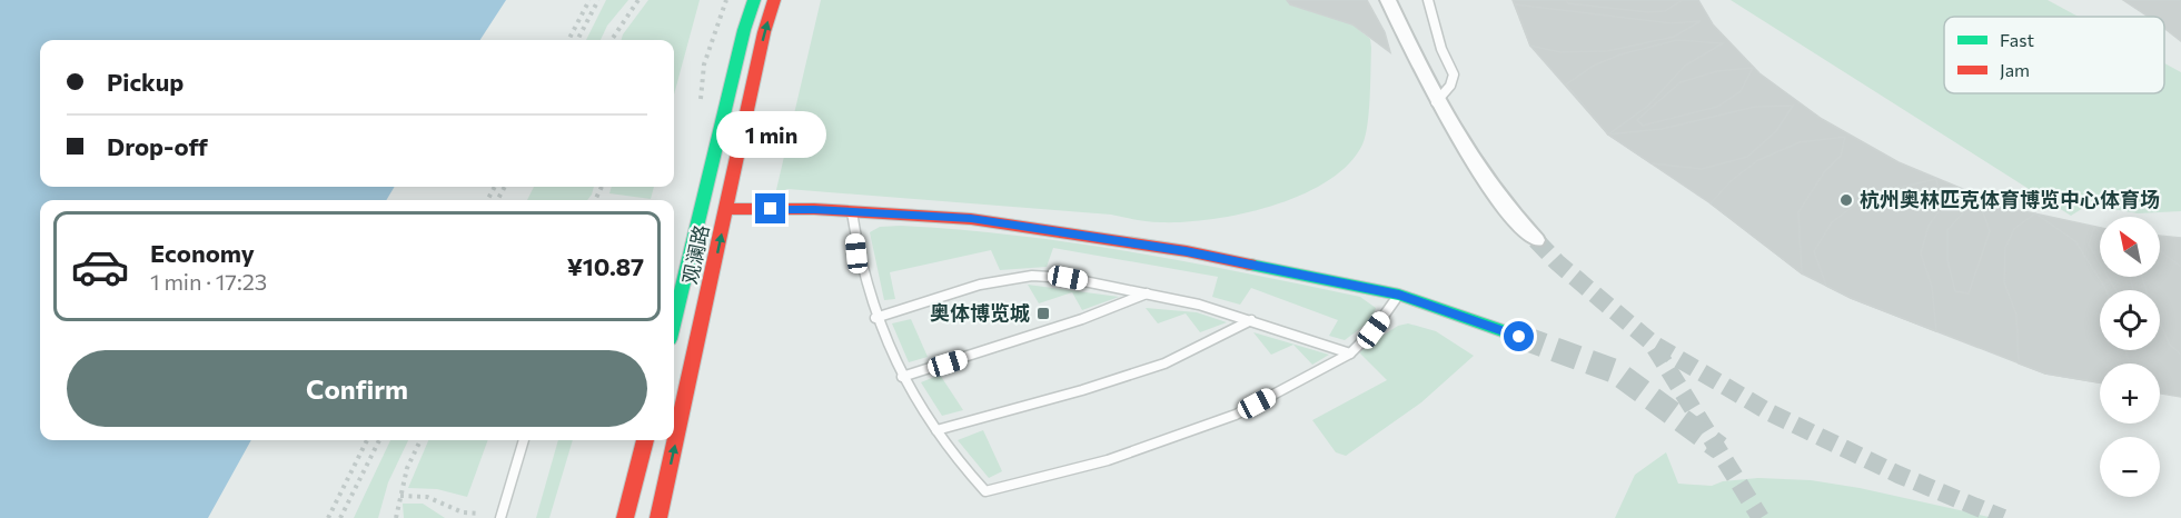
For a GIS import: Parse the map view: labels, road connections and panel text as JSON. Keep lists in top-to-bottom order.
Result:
{
  "streets": {
    "main road": ["观澜路"]
  },
  "places": {
    "other": ["杭州奥林匹克体育博览中心体育场"],
    "transit": ["奥体博览城"]
  },
  "legend": ["Fast", "Jam"],
  "north": "top left",
  "page": {
    "banner": ["Pickup", "Drop-off"],
    "bubble": "1 min",
    "list": [
      {
        "name": "Economy",
        "note": "1 min · 17:23",
        "value": "¥10.87"
      }
    ],
    "map_buttons": ["+", "−"],
    "buttons": "Confirm"
  }
}
